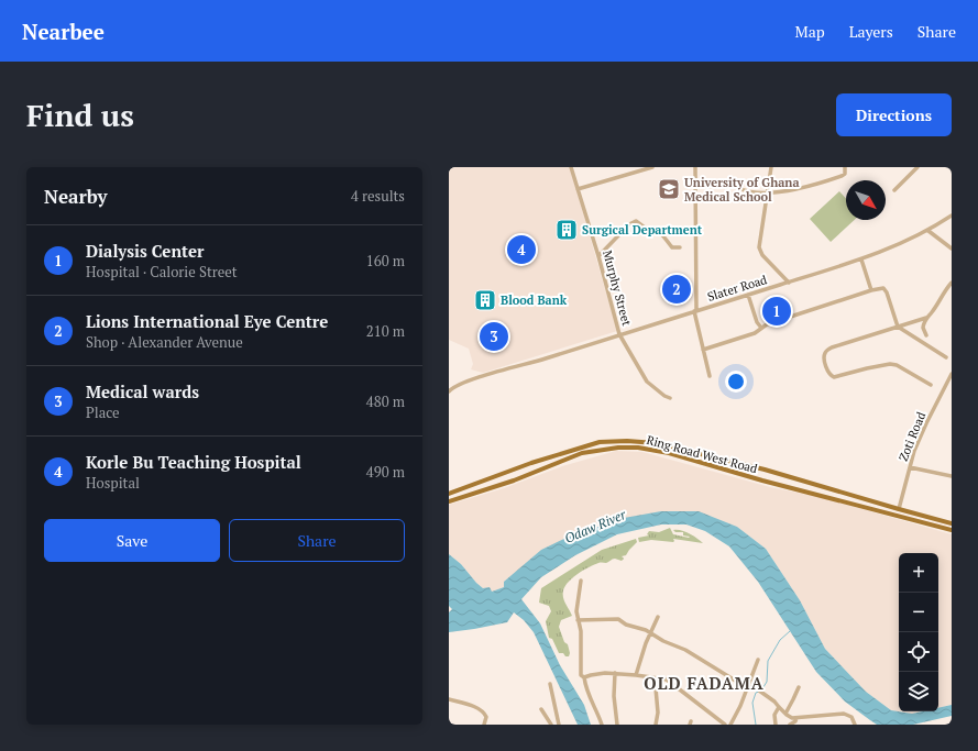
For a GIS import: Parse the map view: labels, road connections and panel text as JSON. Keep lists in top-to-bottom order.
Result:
{
  "streets": {
    "main road": ["Ring Road West Road"],
    "street": ["Murphy Street", "Slater Road", "Zoti Road"]
  },
  "crossings": [
    ["Murphy Street", "Slater Road"],
    ["Zoti Road", "Ring Road West Road"]
  ],
  "districts": ["OLD FADAMA"],
  "water": ["Odaw River"],
  "places": {
    "school or university": ["University of Ghana Medical School"],
    "building": ["Surgical Department", "Blood Bank"]
  },
  "north": "bottom right",
  "page": {
    "header": "Nearbee",
    "nav": ["Map", "Layers", "Share"],
    "buttons": [
      "Directions",
      ["Save", "Share"]
    ],
    "title": "Find us",
    "heading": ["Nearby", "4 results"],
    "list": [
      {
        "mark": "1",
        "name": "Dialysis Center",
        "note": "Hospital · Calorie Street",
        "value": "160 m"
      },
      {
        "mark": "2",
        "name": "Lions International Eye Centre",
        "note": "Shop · Alexander Avenue",
        "value": "210 m"
      },
      {
        "mark": "3",
        "name": "Medical wards",
        "note": "Place",
        "value": "480 m"
      },
      {
        "mark": "4",
        "name": "Korle Bu Teaching Hospital",
        "note": "Hospital",
        "value": "490 m"
      }
    ],
    "pins": [
      "4",
      "2",
      "1",
      "3"
    ],
    "map_buttons": ["+", "−"]
  }
}
